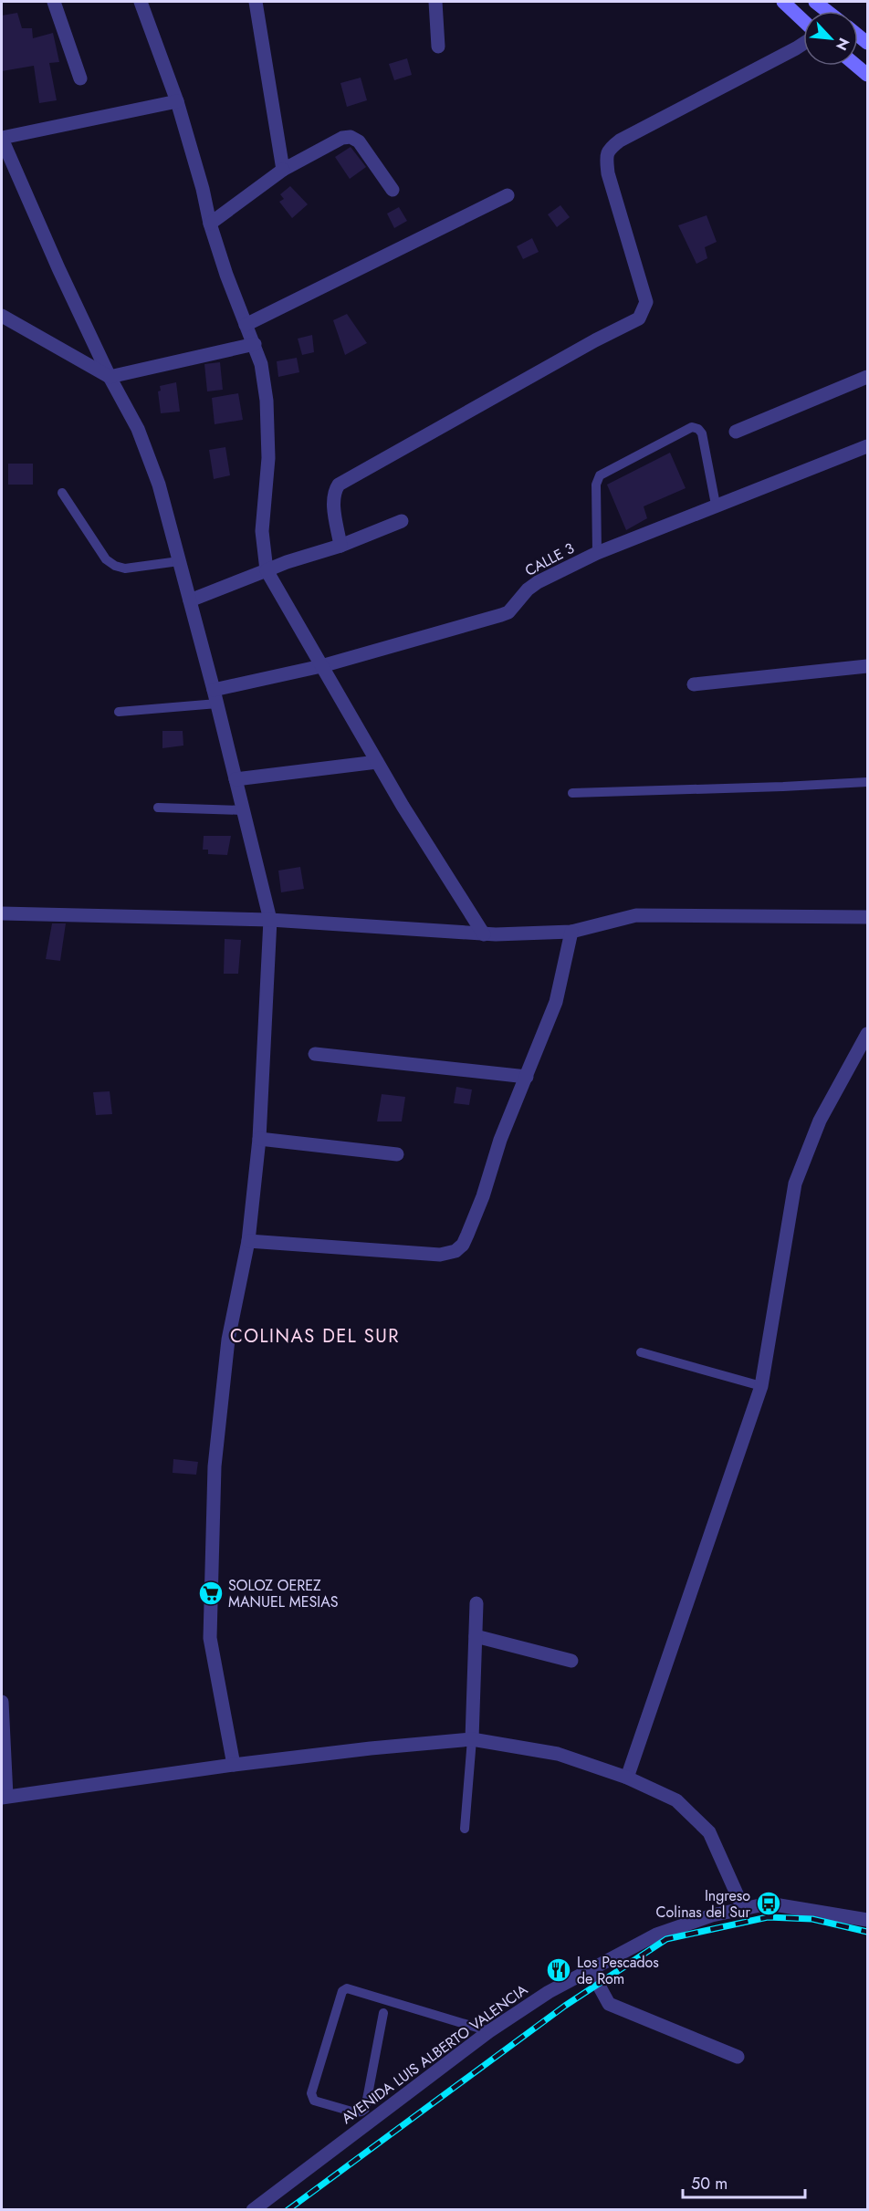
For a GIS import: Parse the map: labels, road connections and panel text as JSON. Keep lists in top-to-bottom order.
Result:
{
  "streets": {
    "street": ["CALLE 3", "AVENIDA LUIS ALBERTO VALENCIA"]
  },
  "districts": ["COLINAS DEL SUR"],
  "places": {
    "supermarket": ["SOLOZ OEREZ MANUEL MESIAS"],
    "bus stop": ["Ingreso Colinas del Sur"],
    "restaurant": ["Los Pescados de Rom"]
  },
  "scale_bar": "50 m",
  "north": "bottom right"
}
